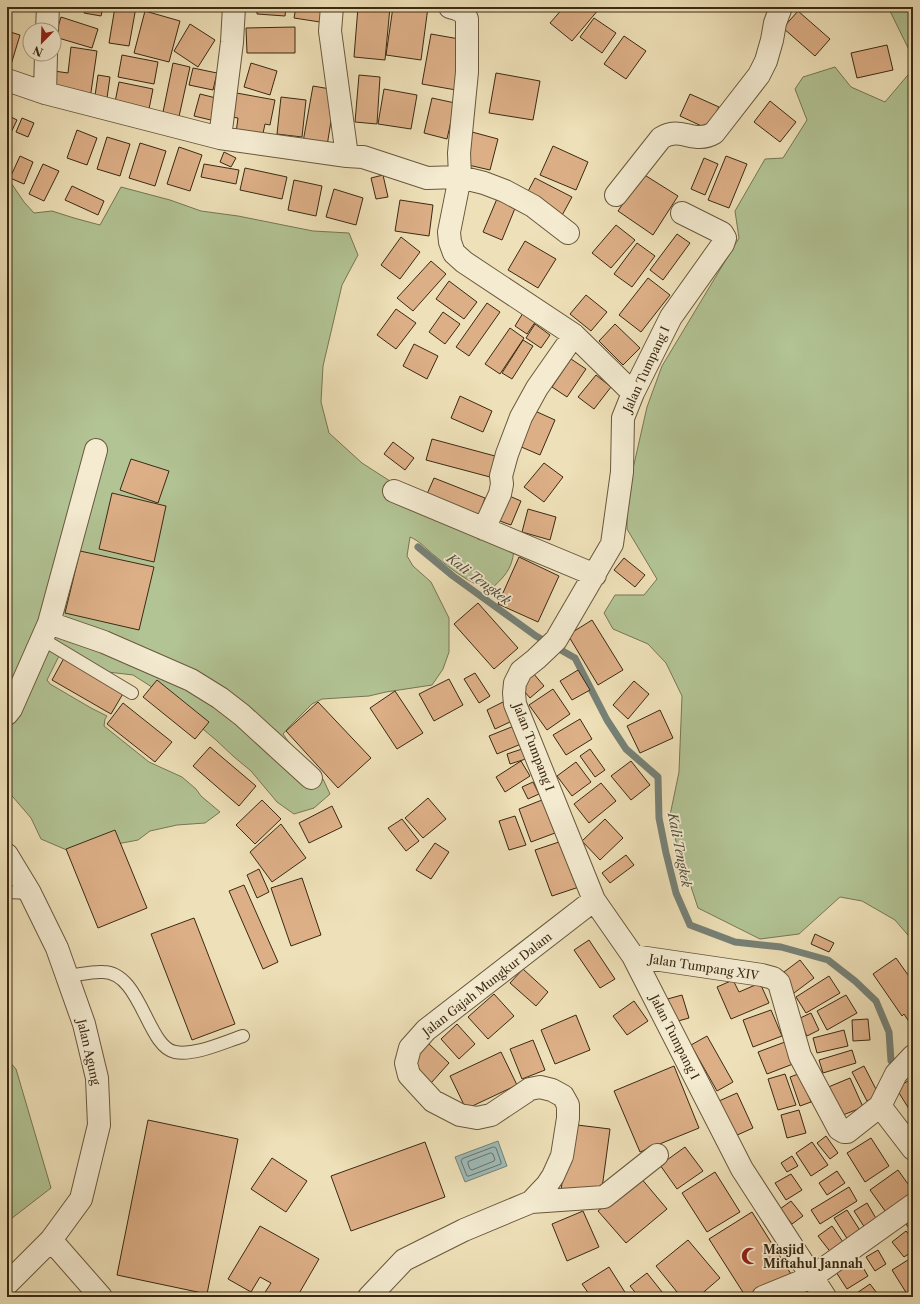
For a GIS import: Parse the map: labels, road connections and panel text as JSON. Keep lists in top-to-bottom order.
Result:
{
  "streets": {
    "street": [
      "Jalan Tumpang I",
      "Jalan Tumpang XIV",
      "Jalan Gajah Mungkur Dalam",
      "Jalan Agung"
    ]
  },
  "crossings": [
    ["Jalan Tumpang I", "Jalan Tumpang XIV"],
    ["Jalan Tumpang I", "Jalan Gajah Mungkur Dalam"]
  ],
  "water": ["Kali Tengkek"],
  "places": {
    "mosque": ["Masjid Miftahul Jannah"]
  },
  "north": "bottom left"
}
